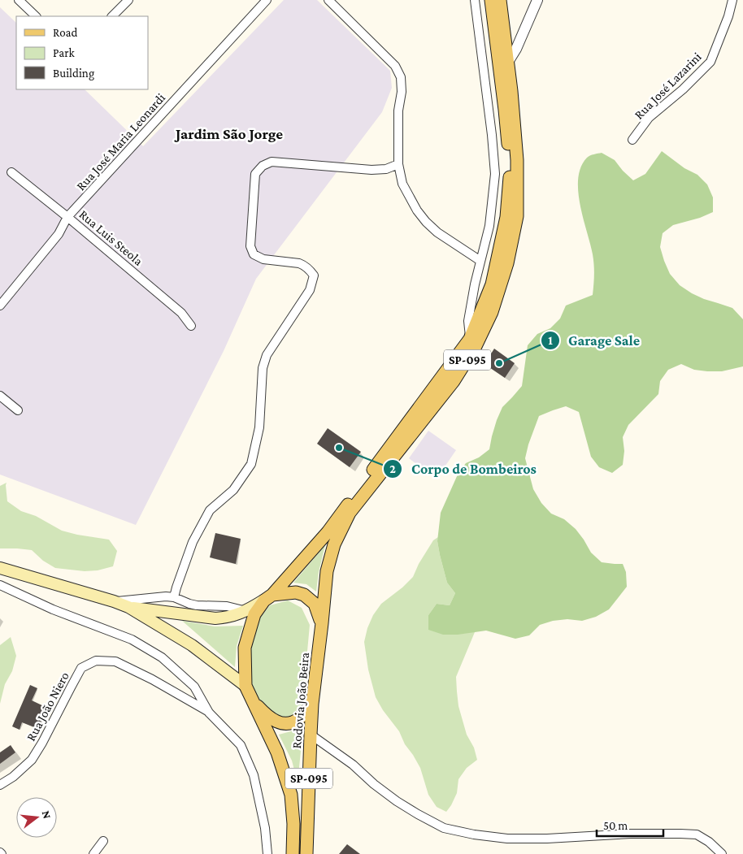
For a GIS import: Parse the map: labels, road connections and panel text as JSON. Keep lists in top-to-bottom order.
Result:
{
  "streets": {
    "main road": ["SP-095", "Rodovia João Beira"],
    "street": [
      "Rua José Lazarini",
      "Rua José Maria Leonardi",
      "Rua Luis Steola",
      "Rua João Niero"
    ]
  },
  "crossings": [
    ["Rua José Maria Leonardi", "Rua Luis Steola"],
    ["SP-095", "Rodovia João Beira"]
  ],
  "districts": ["Jardim São Jorge"],
  "places": ["Garage Sale", "Corpo de Bombeiros"],
  "legend": ["Road", "Park", "Building"],
  "scale_bar": "50 m",
  "north": "right"
}
